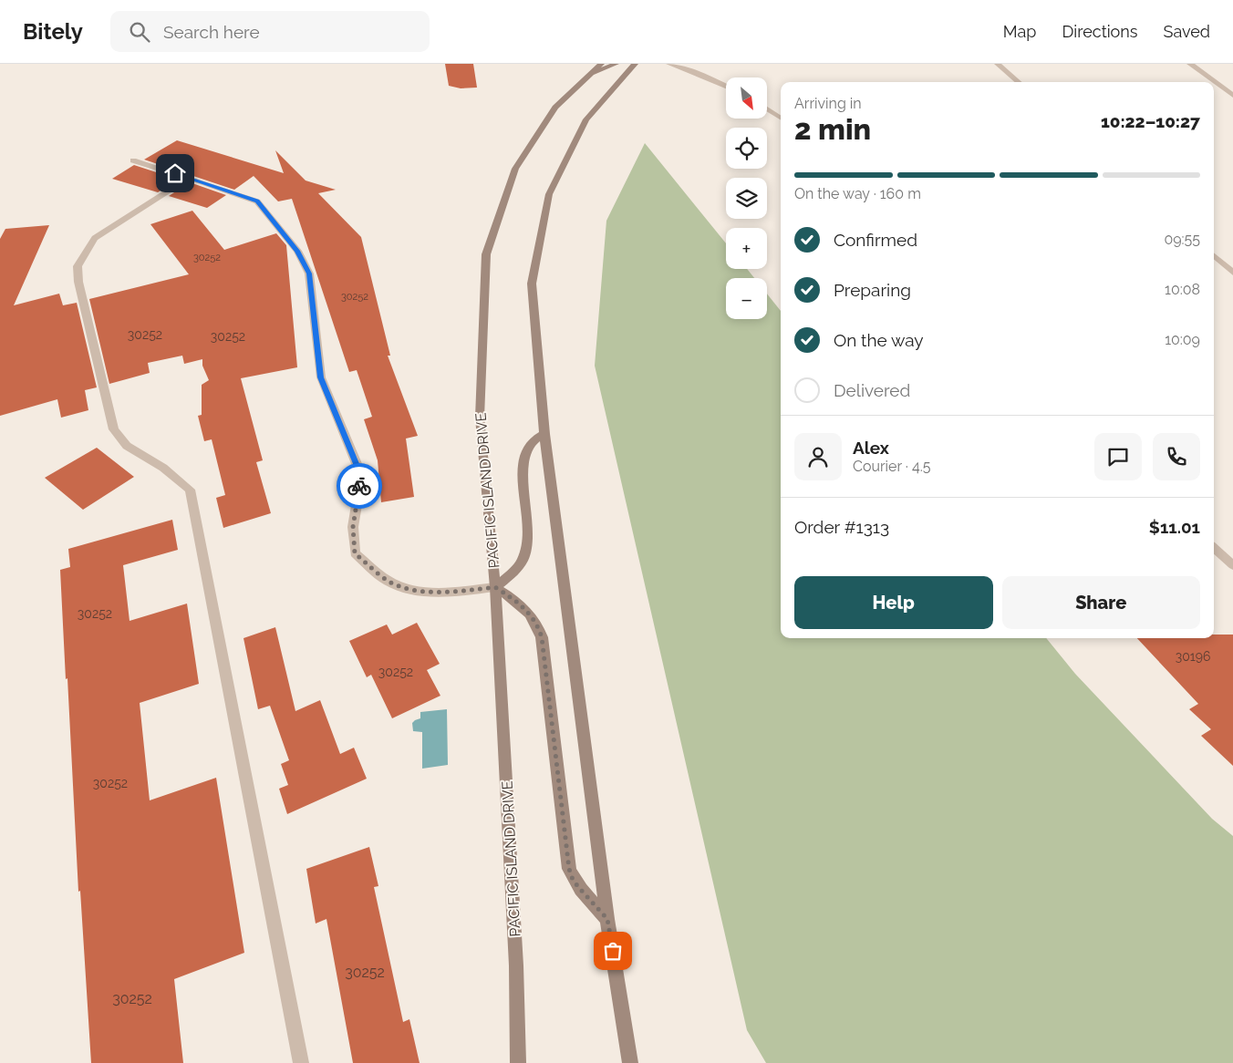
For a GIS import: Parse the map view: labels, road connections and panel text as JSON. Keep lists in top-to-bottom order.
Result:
{
  "streets": {
    "main road": ["PACIFIC ISLAND DRIVE"]
  },
  "house_numbers": [
    "30252",
    "30252",
    "30252",
    "30252",
    "30252",
    "30196",
    "30252",
    "30252",
    "30252",
    "30252"
  ],
  "north": "bottom right",
  "page": {
    "header": "Bitely",
    "search": "Search here",
    "nav": ["Map", "Directions", "Saved"],
    "map_buttons": ["+", "−"],
    "heading": ["2 min", "Arriving in", "10:22–10:27"],
    "panel": [
      "Alex",
      "Courier · 4.5",
      "Order #1313",
      "$11.01"
    ],
    "bar": "On the way · 160 m",
    "list": [
      ["Confirmed", "09:55"],
      ["Preparing", "10:08"],
      ["On the way", "10:09"],
      "Delivered"
    ],
    "buttons": ["Help", "Share"]
  }
}
